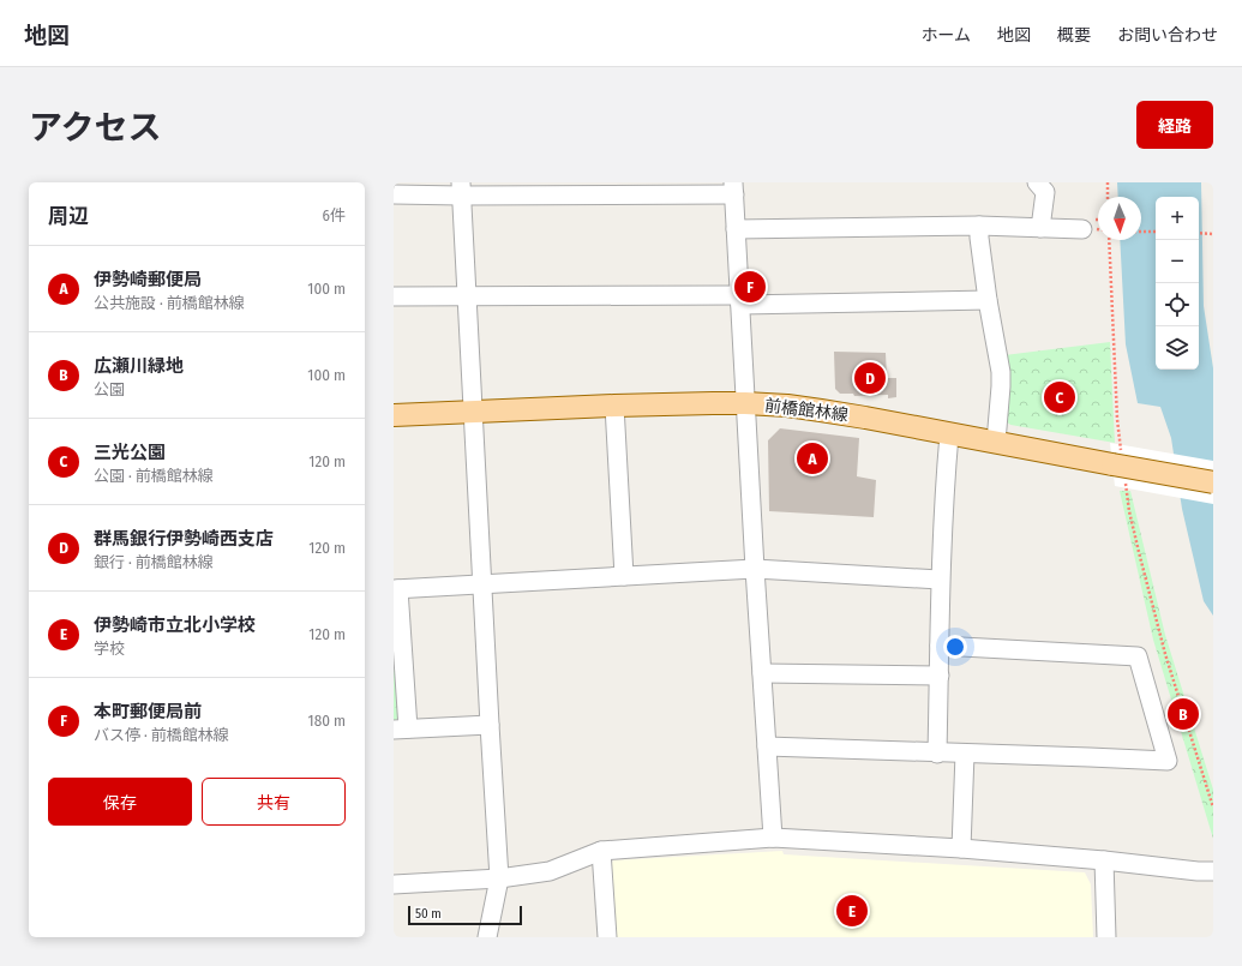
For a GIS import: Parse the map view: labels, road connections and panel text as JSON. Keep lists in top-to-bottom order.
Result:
{
  "streets": {
    "main road": ["前橋館林線"]
  },
  "scale_bar": "50 m",
  "north": "bottom",
  "page": {
    "header": "地図",
    "nav": [
      "ホーム",
      "地図",
      "概要",
      "お問い合わせ"
    ],
    "title": "アクセス",
    "buttons": [
      "経路",
      ["保存", "共有"]
    ],
    "heading": ["周辺", "6件"],
    "map_buttons": ["+", "−"],
    "list": [
      {
        "mark": "A",
        "name": "伊勢崎郵便局",
        "note": "公共施設 · 前橋館林線",
        "value": "100 m"
      },
      {
        "mark": "B",
        "name": "広瀬川緑地",
        "note": "公園",
        "value": "100 m"
      },
      {
        "mark": "C",
        "name": "三光公園",
        "note": "公園 · 前橋館林線",
        "value": "120 m"
      },
      {
        "mark": "D",
        "name": "群馬銀行伊勢崎西支店",
        "note": "銀行 · 前橋館林線",
        "value": "120 m"
      },
      {
        "mark": "E",
        "name": "伊勢崎市立北小学校",
        "note": "学校",
        "value": "120 m"
      },
      {
        "mark": "F",
        "name": "本町郵便局前",
        "note": "バス停 · 前橋館林線",
        "value": "180 m"
      }
    ],
    "pins": [
      "F",
      "D",
      "C",
      "A",
      "B",
      "E"
    ],
    "scale": "50 m"
  }
}
